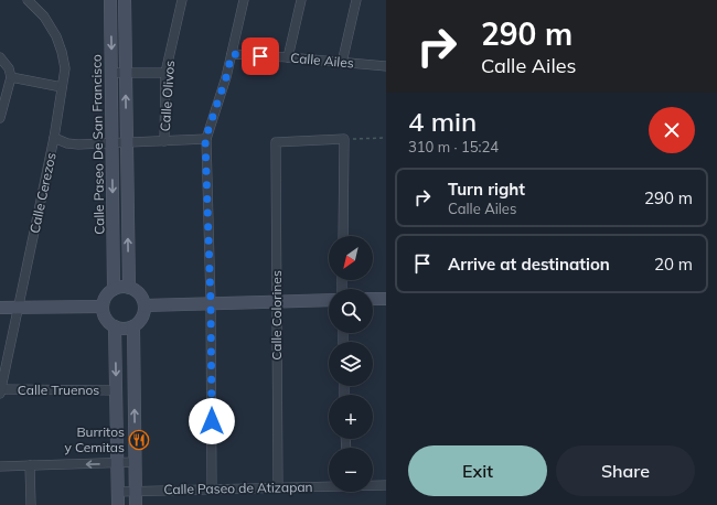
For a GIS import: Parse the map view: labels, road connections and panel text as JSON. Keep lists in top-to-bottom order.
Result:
{
  "streets": {
    "street": [
      "Calle Ailes",
      "Calle Olivos",
      "Calle Paseo De San Francisco",
      "Calle Cerezos",
      "Calle Colorines",
      "Calle Truenos",
      "Calle Paseo de Atizapan"
    ]
  },
  "crossings": [
    ["Calle Cerezos", "Calle Truenos"],
    ["Calle Colorines", "Calle Paseo de Atizapan"]
  ],
  "places": {
    "restaurant": ["Burritos y Cemitas"]
  },
  "north": "bottom left",
  "page": {
    "turn": ["290 m", "Calle Ailes"],
    "heading": ["4 min", "310 m · 15:24"],
    "list": [
      {
        "name": "Turn right",
        "note": "Calle Ailes",
        "value": "290 m"
      },
      {
        "name": "Arrive at destination",
        "value": "20 m"
      }
    ],
    "map_buttons": ["+", "−"],
    "buttons": ["Exit", "Share"]
  }
}
